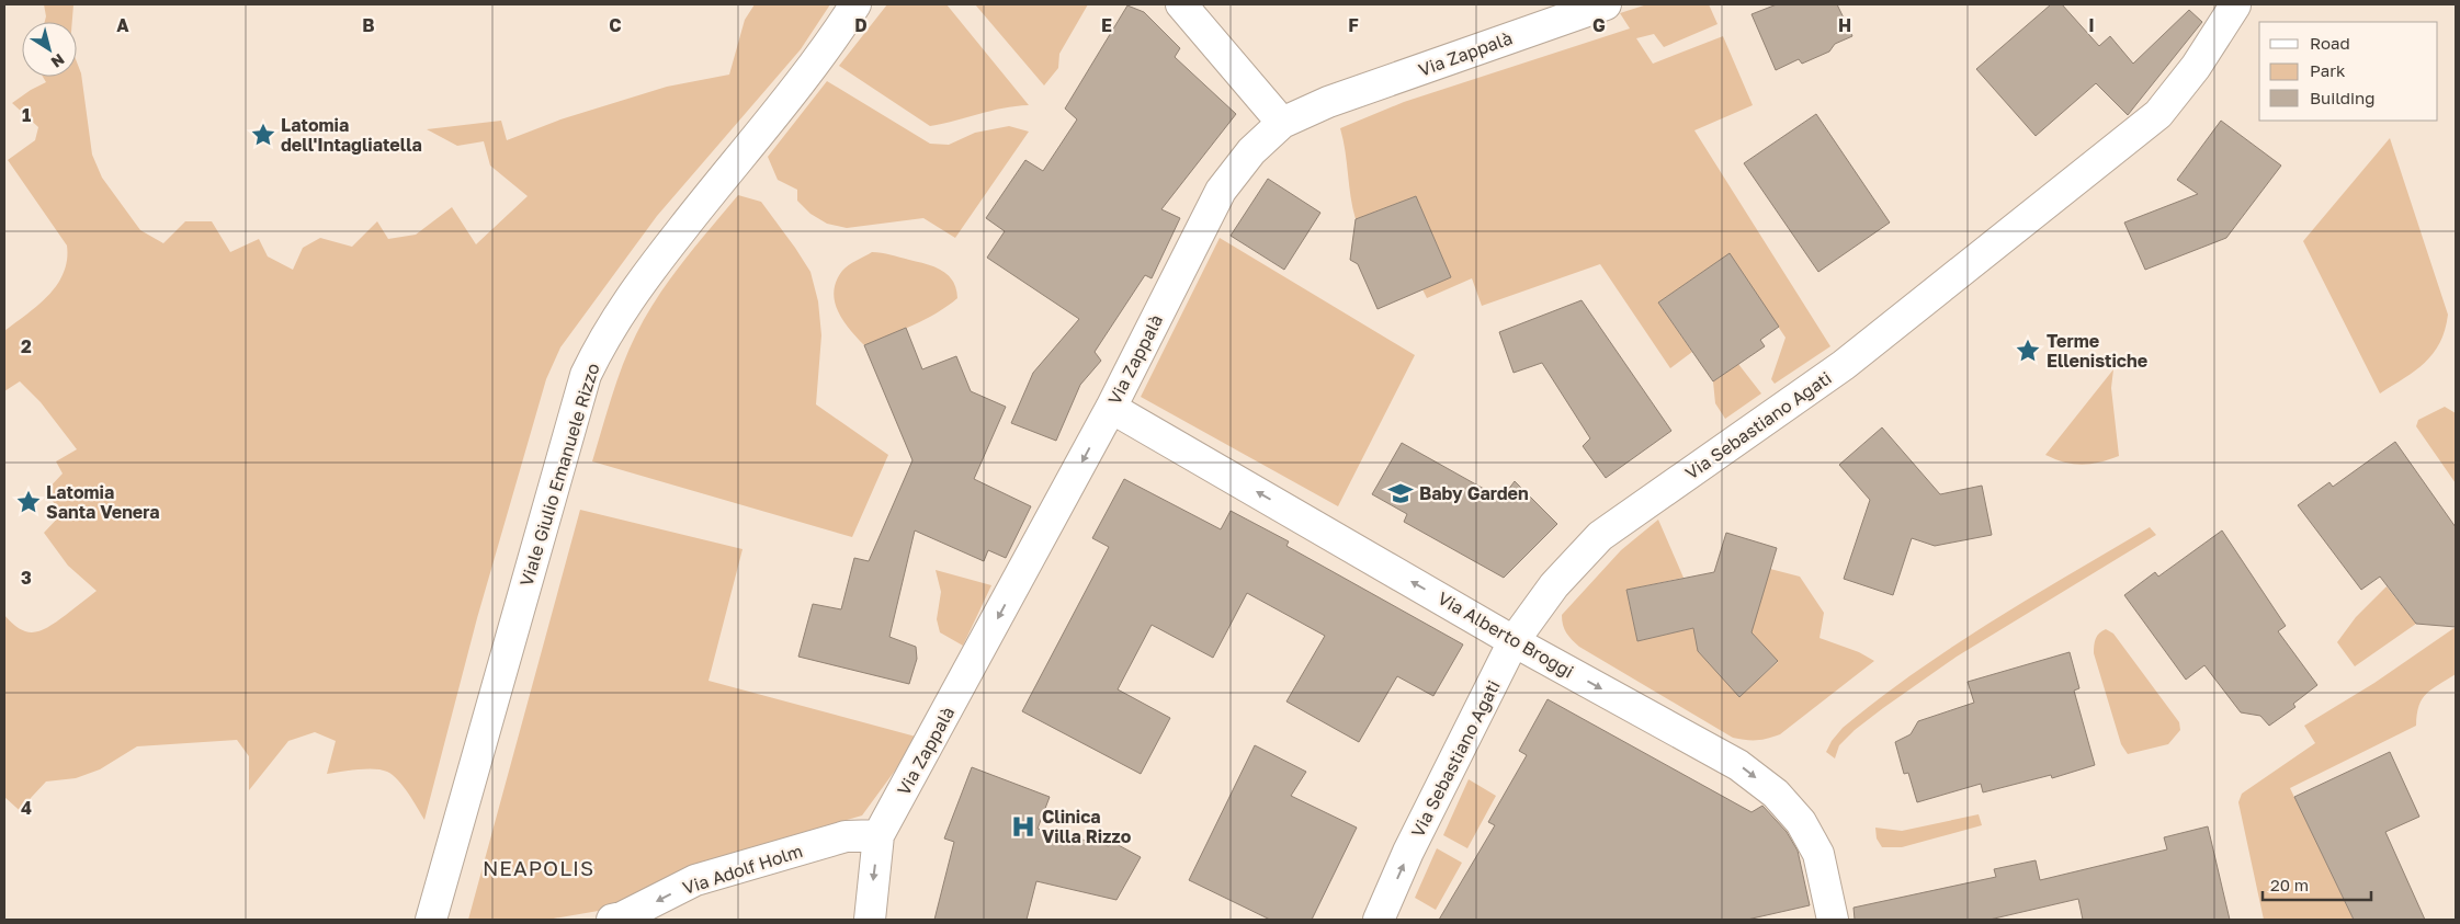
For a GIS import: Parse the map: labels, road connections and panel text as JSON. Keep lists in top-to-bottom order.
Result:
{
  "streets": {
    "street": [
      "Via Zappalà",
      "Via Sebastiano Agati",
      "Viale Giulio Emanuele Rizzo",
      "Via Alberto Broggi",
      "Via Adolf Holm"
    ]
  },
  "crossings": [
    ["Via Zappalà", "Via Alberto Broggi"],
    ["Via Zappalà", "Via Adolf Holm"],
    ["Via Sebastiano Agati", "Via Alberto Broggi"]
  ],
  "one_way": ["Via Zappalà", "Via Adolf Holm"],
  "districts": ["NEAPOLIS"],
  "places": {
    "place": ["Latomia dell'Intagliatella", "Terme Ellenistiche", "Latomia Santa Venera"],
    "school or university": ["Baby Garden"],
    "hospital": ["Clinica Villa Rizzo"]
  },
  "legend": ["Road", "Park", "Building"],
  "scale_bar": "20 m",
  "north": "bottom right",
  "grid": {
    "columns": [
      "A",
      "B",
      "C",
      "D",
      "E",
      "F",
      "G",
      "H",
      "I"
    ],
    "rows": [
      "1",
      "2",
      "3",
      "4"
    ]
  }
}
